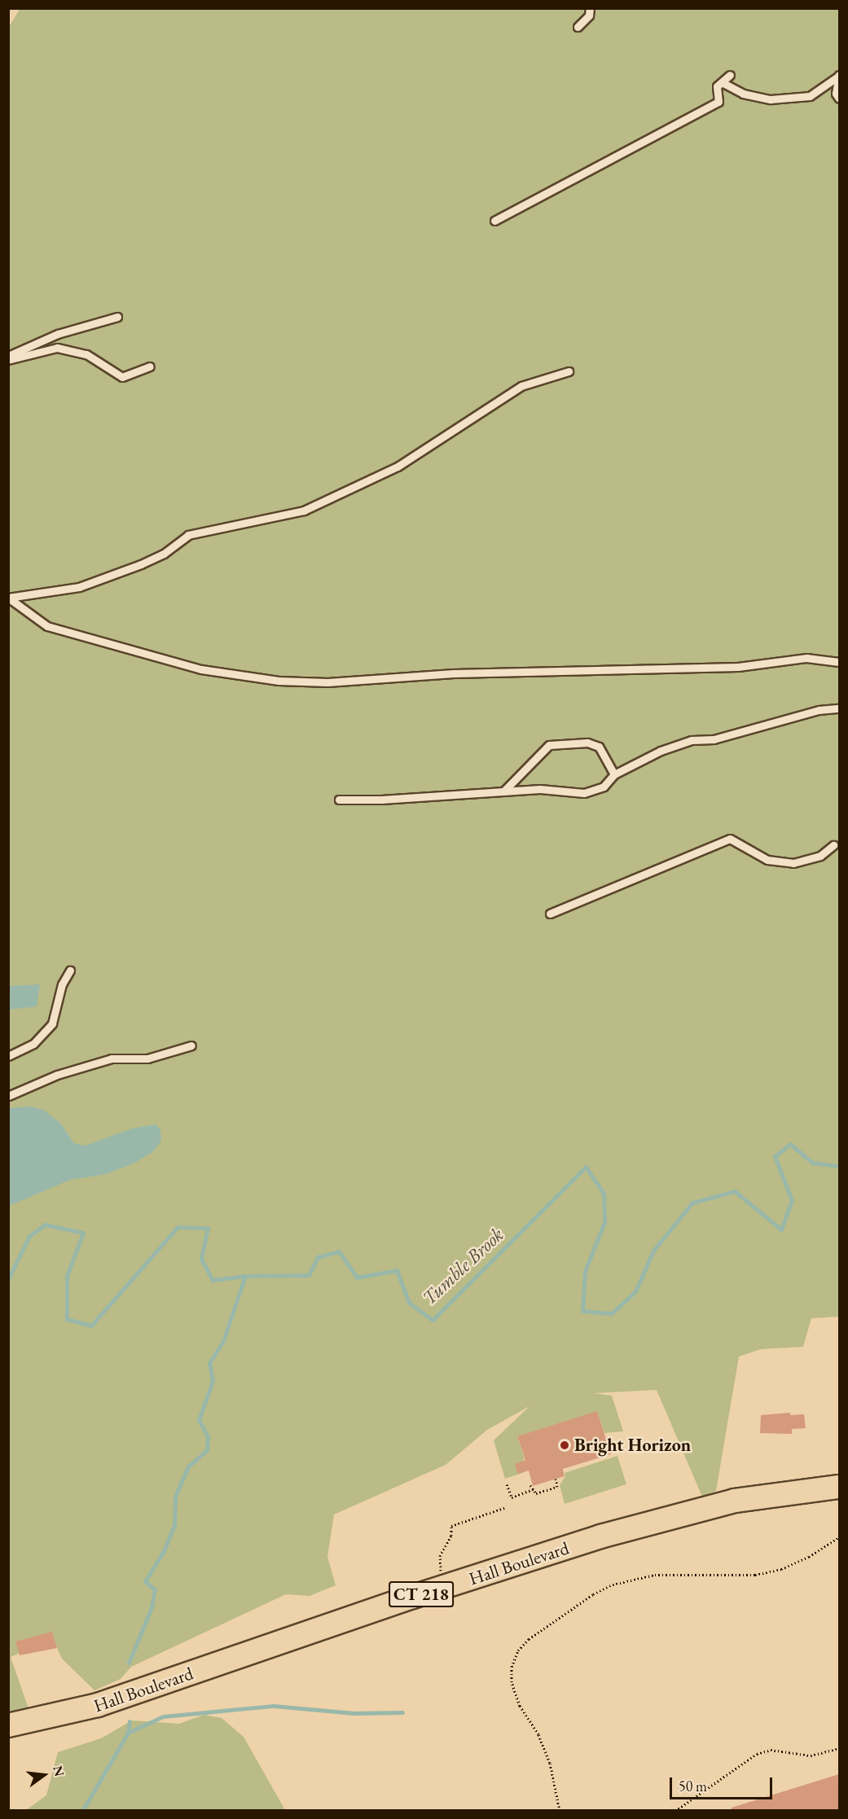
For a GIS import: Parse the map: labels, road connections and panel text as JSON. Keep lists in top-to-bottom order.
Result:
{
  "streets": {
    "main road": ["Hall Boulevard", "CT 218"]
  },
  "water": ["Tumble Brook"],
  "places": ["Bright Horizon"],
  "scale_bar": "50 m",
  "north": "right"
}
